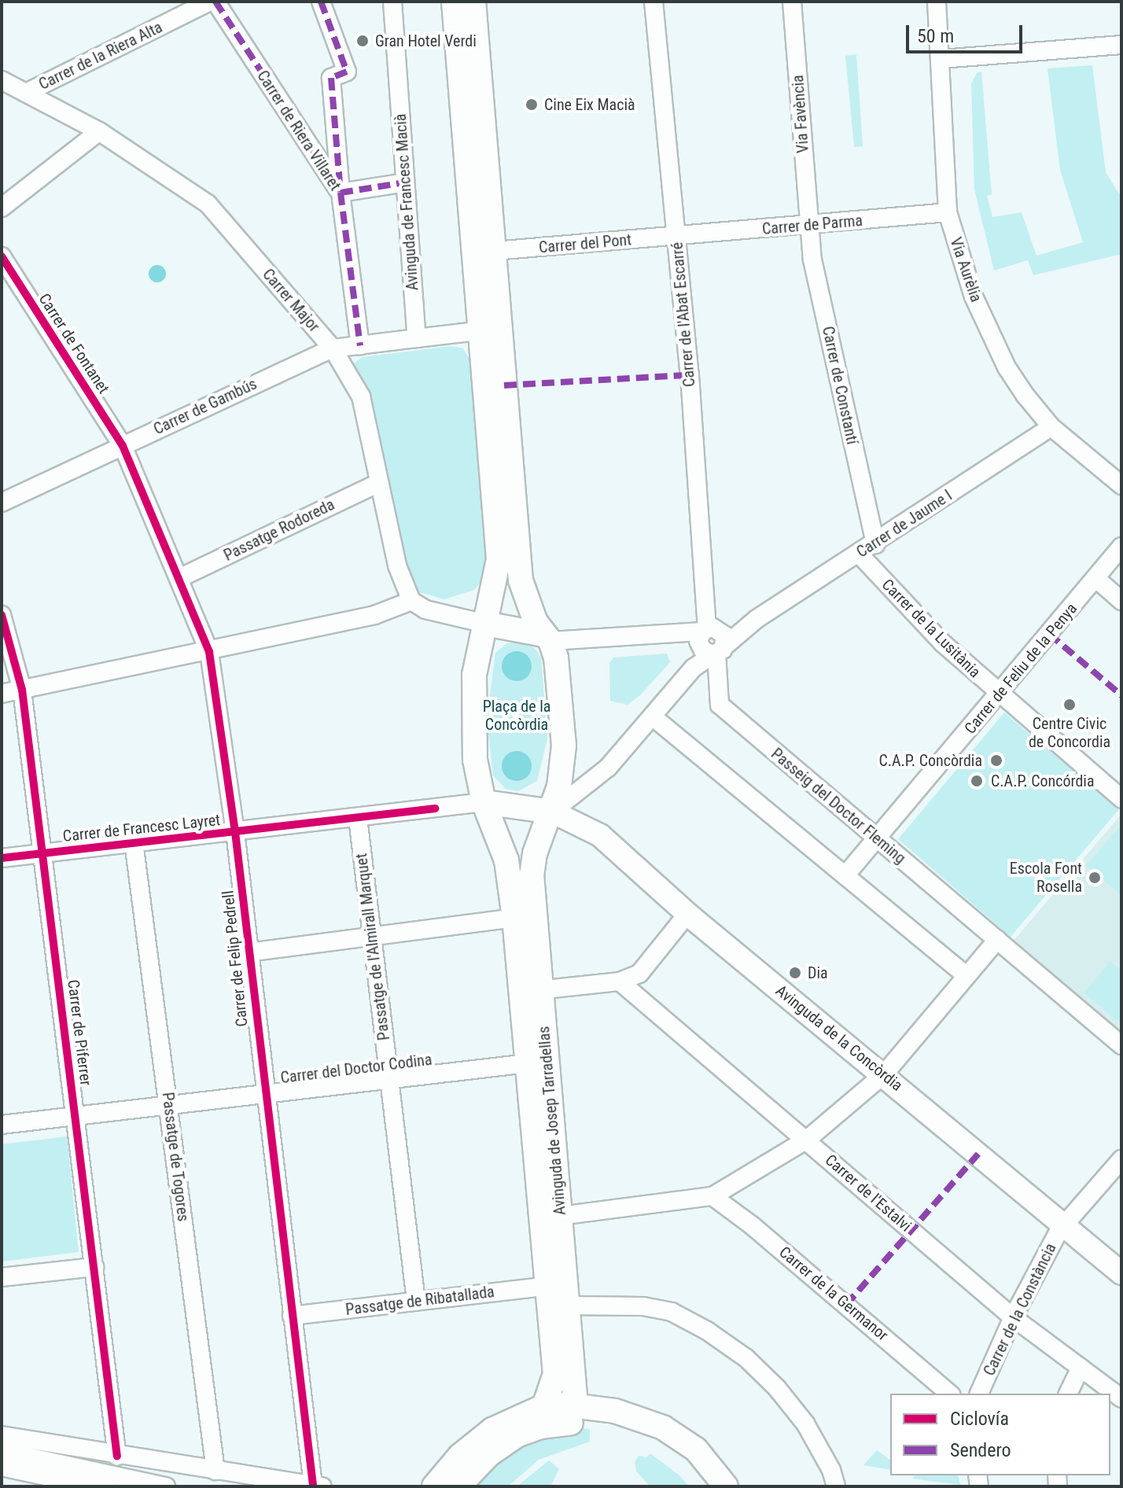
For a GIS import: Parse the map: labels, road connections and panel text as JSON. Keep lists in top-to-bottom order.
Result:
{
  "streets": {
    "main road": ["Avinguda de Josep Tarradellas"],
    "street": [
      "Carrer de la Riera Alta",
      "Via Favència",
      "Carrer de Riera Villaret",
      "Avinguda de Francesc Macià",
      "Carrer de Parma",
      "Carrer del Pont",
      "Via Aurèlia",
      "Carrer Major",
      "Carrer de l'Abat Escarré",
      "Carrer de Fontanet",
      "Carrer de Constantí",
      "Carrer de Gambús",
      "Carrer de Jaume I",
      "Passatge Rodoreda",
      "Carrer de la Lusitània",
      "Carrer de Feliu de la Penya",
      "Passeig del Doctor Fleming",
      "Carrer de Francesc Layret",
      "Passatge de l'Almirall Marquet",
      "Carrer de Felip Pedrell",
      "Carrer de Piferrer",
      "Avinguda de la Concòrdia",
      "Carrer del Doctor Codina",
      "Passatge de Togores",
      "Carrer de l'Estalvi",
      "Carrer de la Germanor",
      "Passatge de Ribatallada",
      "Carrer de la Constància"
    ]
  },
  "crossings": [
    ["Carrer de la Riera Alta", "Carrer Major"],
    ["Via Favència", "Carrer de Parma"],
    ["Via Favència", "Carrer de Constantí"],
    ["Carrer de Riera Villaret", "Carrer de Gambús"],
    ["Avinguda de Francesc Macià", "Carrer de Gambús"],
    ["Carrer de Parma", "Carrer del Pont"],
    ["Carrer de Parma", "Via Aurèlia"],
    ["Carrer de Parma", "Carrer de l'Abat Escarré"],
    ["Carrer de Parma", "Carrer de Constantí"],
    ["Carrer del Pont", "Carrer de l'Abat Escarré"],
    ["Via Aurèlia", "Carrer de Jaume I"],
    ["Carrer Major", "Carrer de Gambús"],
    ["Carrer Major", "Passatge Rodoreda"],
    ["Carrer de l'Abat Escarré", "Carrer de Jaume I"],
    ["Carrer de l'Abat Escarré", "Passeig del Doctor Fleming"],
    ["Carrer de Fontanet", "Carrer de Gambús"],
    ["Carrer de Fontanet", "Carrer de Felip Pedrell"],
    ["Carrer de Constantí", "Carrer de Jaume I"],
    ["Carrer de Gambús", "Carrer de Felip Pedrell"],
    ["Carrer de Jaume I", "Carrer de la Lusitània"],
    ["Carrer de Jaume I", "Passeig del Doctor Fleming"],
    ["Passatge Rodoreda", "Carrer de Felip Pedrell"],
    ["Carrer de la Lusitània", "Carrer de Feliu de la Penya"],
    ["Carrer de Feliu de la Penya", "Passeig del Doctor Fleming"],
    ["Carrer de Francesc Layret", "Passatge de l'Almirall Marquet"],
    ["Carrer de Francesc Layret", "Carrer de Felip Pedrell"],
    ["Carrer de Francesc Layret", "Carrer de Piferrer"],
    ["Carrer de Francesc Layret", "Avinguda de Josep Tarradellas"],
    ["Carrer de Francesc Layret", "Passatge de Togores"],
    ["Passatge de l'Almirall Marquet", "Carrer del Doctor Codina"],
    ["Passatge de l'Almirall Marquet", "Passatge de Ribatallada"],
    ["Carrer de Felip Pedrell", "Carrer del Doctor Codina"],
    ["Carrer de Felip Pedrell", "Passatge de Ribatallada"],
    ["Carrer de Piferrer", "Carrer del Doctor Codina"],
    ["Avinguda de la Concòrdia", "Avinguda de Josep Tarradellas"],
    ["Avinguda de la Concòrdia", "Carrer de la Constància"],
    ["Carrer del Doctor Codina", "Avinguda de Josep Tarradellas"],
    ["Carrer del Doctor Codina", "Passatge de Togores"],
    ["Avinguda de Josep Tarradellas", "Passatge de Ribatallada"],
    ["Carrer de l'Estalvi", "Carrer de la Constància"]
  ],
  "parks": ["Plaça de la Concòrdia"],
  "places": [
    "Gran Hotel Verdi",
    "Cine Eix Macià",
    "Centre Civic de Concordia",
    "C.A.P. Concòrdia",
    "C.A.P. Concórdia",
    "Escola Font Rosella",
    "Dia"
  ],
  "legend": ["Ciclovía", "Sendero"],
  "scale_bar": "50 m"
}
